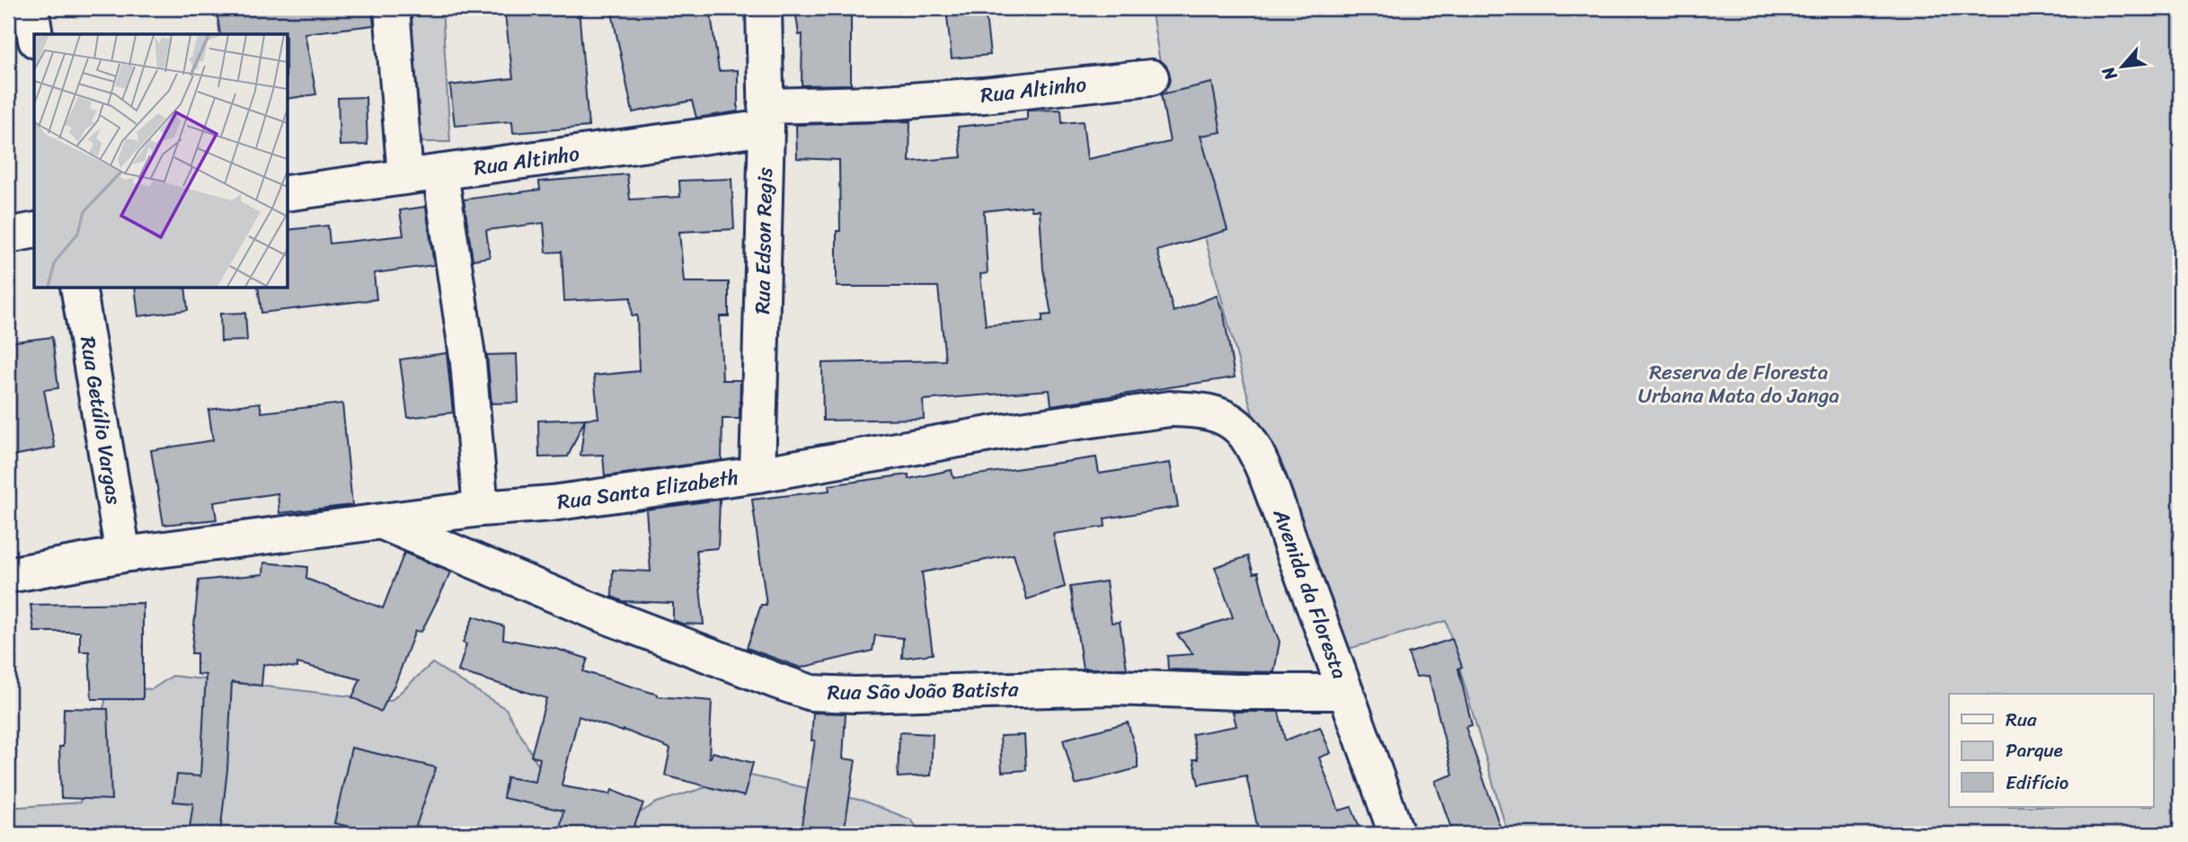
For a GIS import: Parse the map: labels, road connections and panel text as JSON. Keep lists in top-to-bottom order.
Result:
{
  "streets": {
    "street": [
      "Rua Altinho",
      "Rua Edson Regis",
      "Rua Getúlio Vargas",
      "Rua Santa Elizabeth",
      "Avenida da Floresta",
      "Rua São João Batista"
    ]
  },
  "crossings": [
    ["Rua Altinho", "Rua Edson Regis"],
    ["Rua Edson Regis", "Rua Santa Elizabeth"],
    ["Rua Getúlio Vargas", "Rua Santa Elizabeth"],
    ["Rua Santa Elizabeth", "Avenida da Floresta"],
    ["Rua Santa Elizabeth", "Rua São João Batista"],
    ["Avenida da Floresta", "Rua São João Batista"]
  ],
  "parks": ["Reserva de Floresta Urbana Mata do Janga"],
  "legend": ["Rua", "Parque", "Edifício"],
  "north": "bottom left"
}
